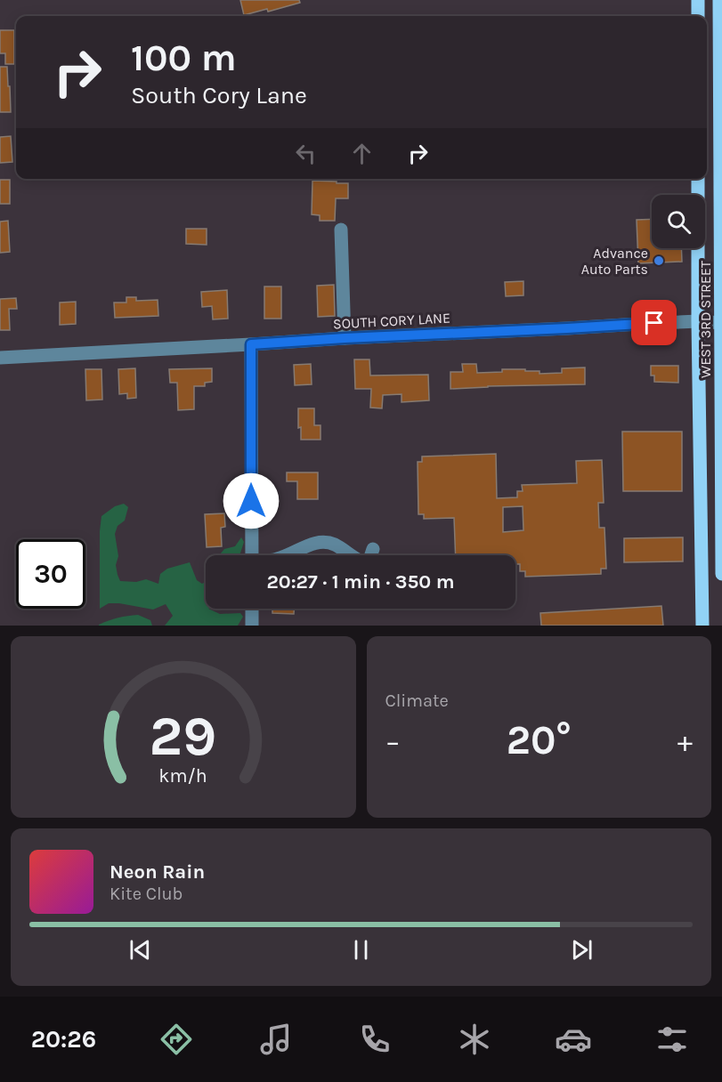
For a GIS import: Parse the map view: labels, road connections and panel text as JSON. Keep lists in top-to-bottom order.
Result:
{
  "streets": {
    "main road": ["WEST 3RD STREET"],
    "street": ["SOUTH CORY LANE"]
  },
  "crossings": [
    ["WEST 3RD STREET", "SOUTH CORY LANE"]
  ],
  "places": ["Advance Auto Parts"],
  "page": {
    "turn": ["100 m", "South Cory Lane"],
    "limit": "30",
    "trip": "20:27 · 1 min · 350 m",
    "tile": "Climate",
    "heat": ["−", "20°", "+"],
    "song": ["Neon Rain", "Kite Club"],
    "tabs": "20:26",
    "gauge": ["29", "km/h"]
  }
}
